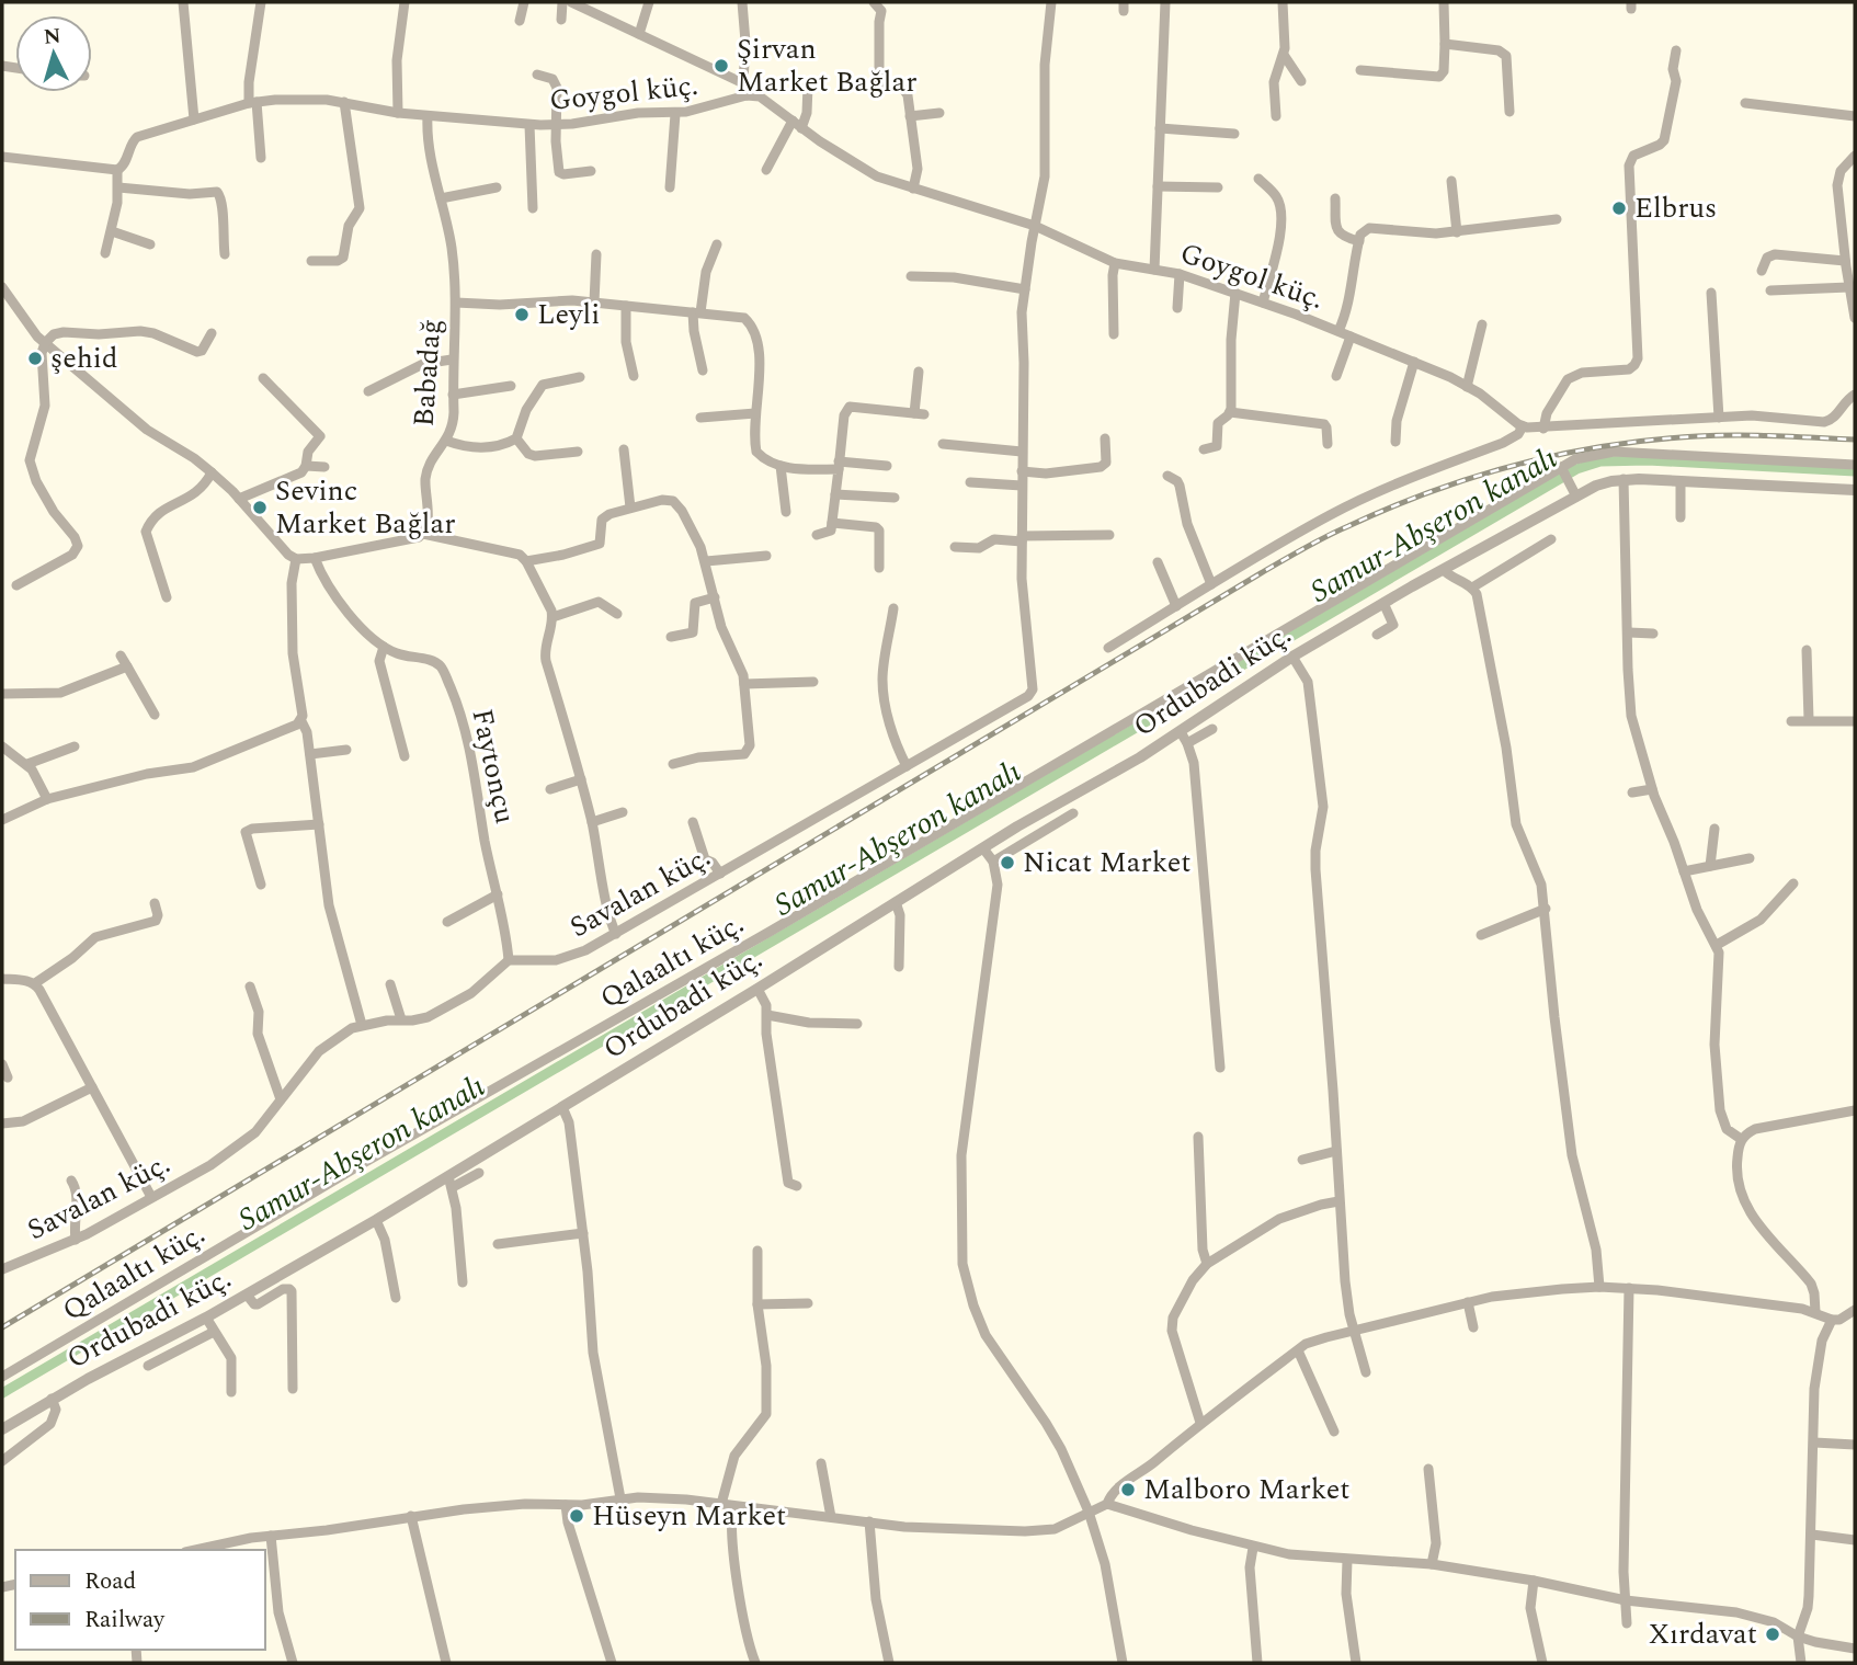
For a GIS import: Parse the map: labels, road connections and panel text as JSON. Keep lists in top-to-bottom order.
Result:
{
  "streets": {
    "street": [
      "Goygol küç.",
      "Babadağ",
      "Ordubadi küç.",
      "Faytonçu",
      "Savalan küç.",
      "Qalaaltı küç."
    ]
  },
  "crossings": [
    ["Goygol küç.", "Babadağ"],
    ["Faytonçu", "Savalan küç."]
  ],
  "water": ["Samur-Abşeron kanalı"],
  "places": [
    "Şirvan Market Bağlar",
    "Elbrus",
    "Leyli",
    "şehid",
    "Sevinc Market Bağlar",
    "Nicat Market",
    "Malboro Market",
    "Hüseyn Market",
    "Xırdavat"
  ],
  "legend": ["Road", "Railway"],
  "north": "top"
}
